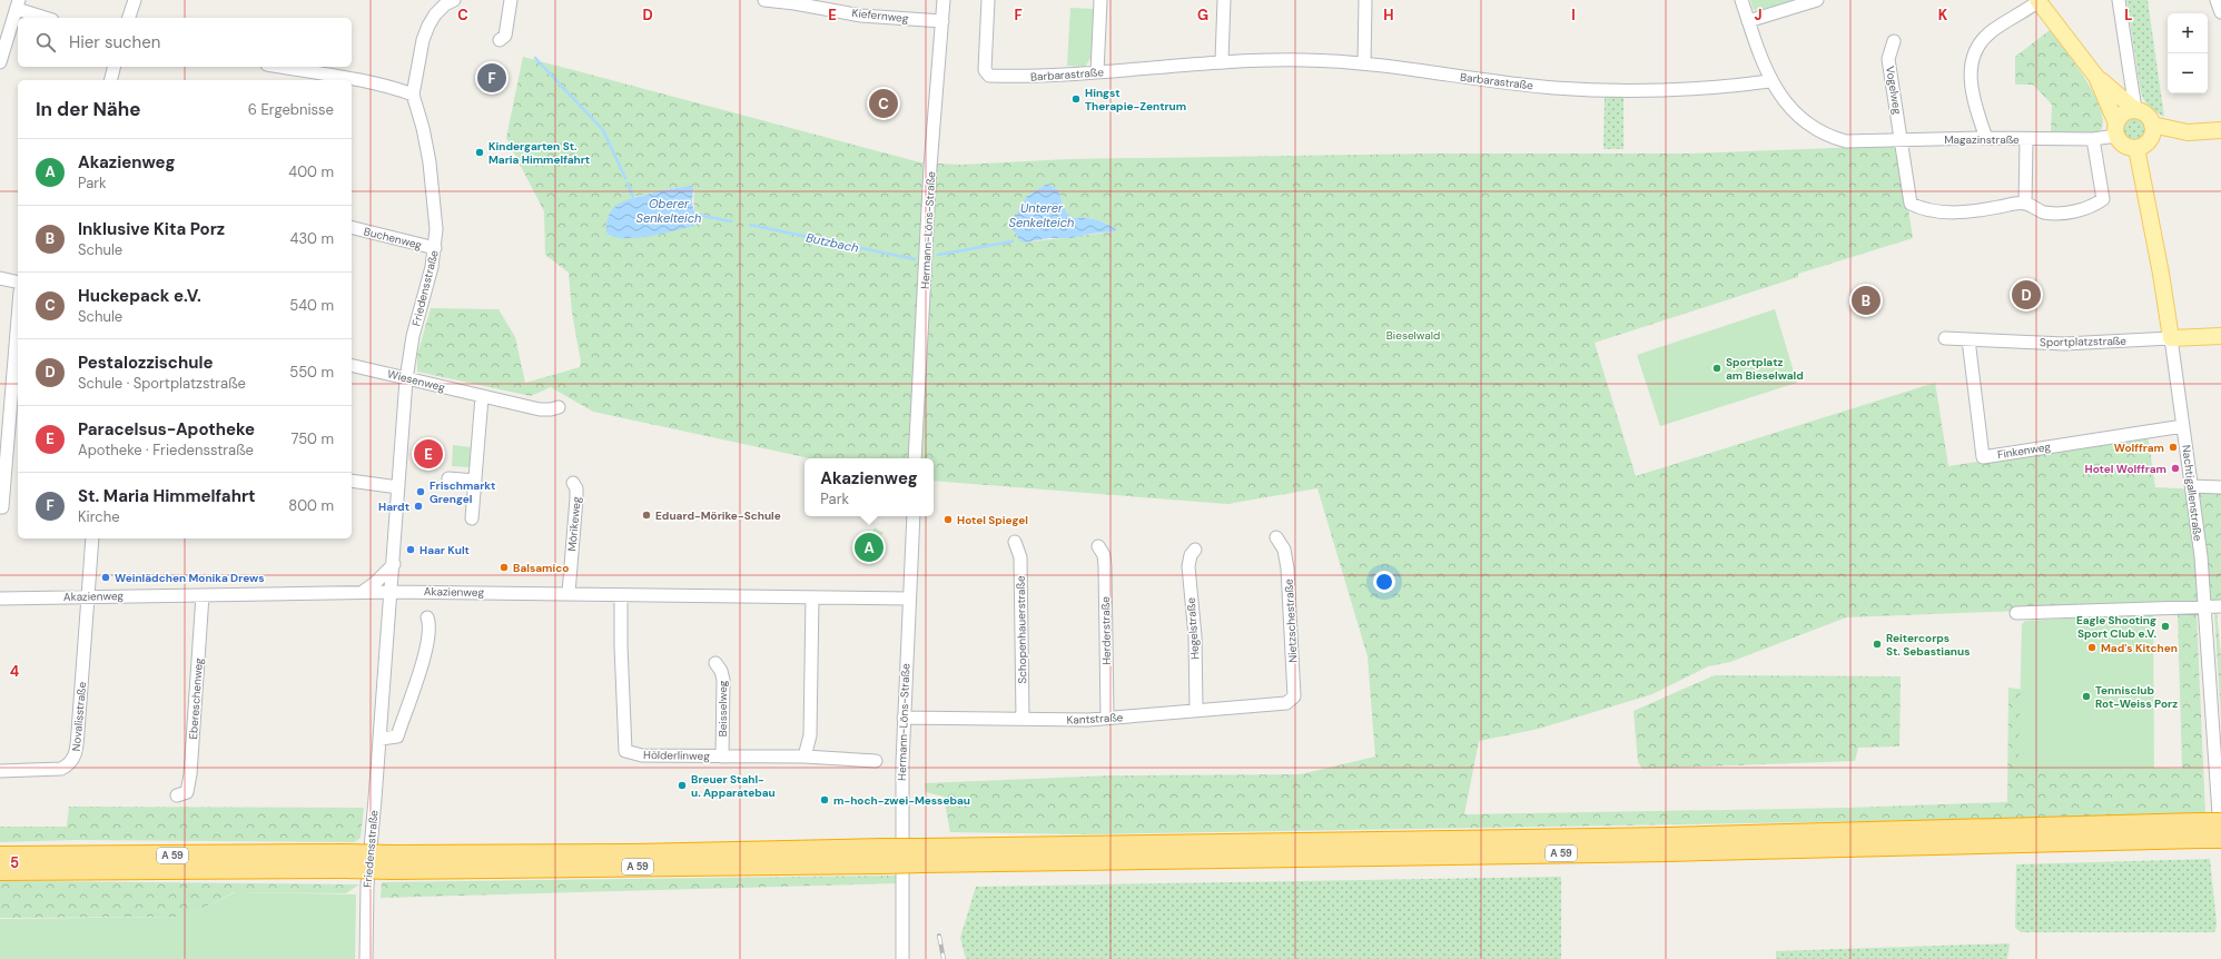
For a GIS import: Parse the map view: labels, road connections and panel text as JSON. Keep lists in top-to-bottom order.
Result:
{
  "streets": {
    "highway": ["A 59"],
    "main road": ["Sportplatzstraße", "Nachtigallenstraße"],
    "street": [
      "Kiefernweg",
      "Barbarastraße",
      "Vogelweg",
      "Magazinstraße",
      "Hermann-Löns-Straße",
      "Buchenweg",
      "Friedensstraße",
      "Wiesenweg",
      "Finkenweg",
      "Mörikeweg",
      "Akazienweg",
      "Nietzschestraße",
      "Hegelstraße",
      "Schopenhauerstraße",
      "Herderstraße",
      "Ebereschenweg",
      "Beisselweg",
      "Novalisstraße",
      "Kantstraße",
      "Hölderlinweg"
    ]
  },
  "crossings": [
    ["Kiefernweg", "Hermann-Löns-Straße"],
    ["Barbarastraße", "Magazinstraße"],
    ["Vogelweg", "Magazinstraße"],
    ["Magazinstraße", "Nachtigallenstraße"],
    ["Hermann-Löns-Straße", "Akazienweg"],
    ["Hermann-Löns-Straße", "Kantstraße"],
    ["Buchenweg", "Friedensstraße"],
    ["Friedensstraße", "Wiesenweg"],
    ["Friedensstraße", "Akazienweg"],
    ["Sportplatzstraße", "Finkenweg"],
    ["Sportplatzstraße", "Nachtigallenstraße"],
    ["Finkenweg", "Nachtigallenstraße"],
    ["Nachtigallenstraße", "A 59"],
    ["Mörikeweg", "Akazienweg"],
    ["Akazienweg", "Ebereschenweg"],
    ["Akazienweg", "Novalisstraße"],
    ["Akazienweg", "Hölderlinweg"],
    ["Nietzschestraße", "Kantstraße"],
    ["Hegelstraße", "Kantstraße"],
    ["Schopenhauerstraße", "Kantstraße"],
    ["Herderstraße", "Kantstraße"],
    ["Beisselweg", "Hölderlinweg"]
  ],
  "water": ["Oberer Senkelteich", "Unterer Senkelteich", "Butzbach"],
  "parks": ["Bieselwald"],
  "places": [
    "Hingst Therapie-Zentrum",
    "Kindergarten St. Maria Himmelfahrt",
    "Sportplatz am Bieselwald",
    "Wolffram",
    "Hotel Wolffram",
    "Frischmarkt Grengel",
    "Hardt",
    "Eduard-Mörike-Schule",
    "Hotel Spiegel",
    "Haar Kult",
    "Balsamico",
    "Weinlädchen Monika Drews",
    "Eagle Shooting Sport Club e.V.",
    "Reitercorps St. Sebastianus",
    "Mad's Kitchen",
    "Tennisclub Rot-Weiss Porz",
    "Breuer Stahl- u. Apparatebau",
    "m-hoch-zwei-Messebau"
  ],
  "page": {
    "map_buttons": ["+", "−"],
    "search": "Hier suchen",
    "pins": [
      "F",
      "C",
      "D",
      "B",
      "E",
      "A"
    ],
    "heading": ["In der Nähe", "6 Ergebnisse"],
    "list": [
      {
        "mark": "A",
        "name": "Akazienweg",
        "note": "Park",
        "value": "400 m"
      },
      {
        "mark": "B",
        "name": "Inklusive Kita Porz",
        "note": "Schule",
        "value": "430 m"
      },
      {
        "mark": "C",
        "name": "Huckepack e.V.",
        "note": "Schule",
        "value": "540 m"
      },
      {
        "mark": "D",
        "name": "Pestalozzischule",
        "note": "Schule · Sportplatzstraße",
        "value": "550 m"
      },
      {
        "mark": "E",
        "name": "Paracelsus-Apotheke",
        "note": "Apotheke · Friedensstraße",
        "value": "750 m"
      },
      {
        "mark": "F",
        "name": "St. Maria Himmelfahrt",
        "note": "Kirche",
        "value": "800 m"
      }
    ],
    "popup": ["Akazienweg", "Park"]
  },
  "grid": {
    "columns": [
      "C",
      "D",
      "E",
      "F",
      "G",
      "H",
      "I",
      "J",
      "K",
      "L"
    ],
    "rows": ["4", "5"]
  }
}
